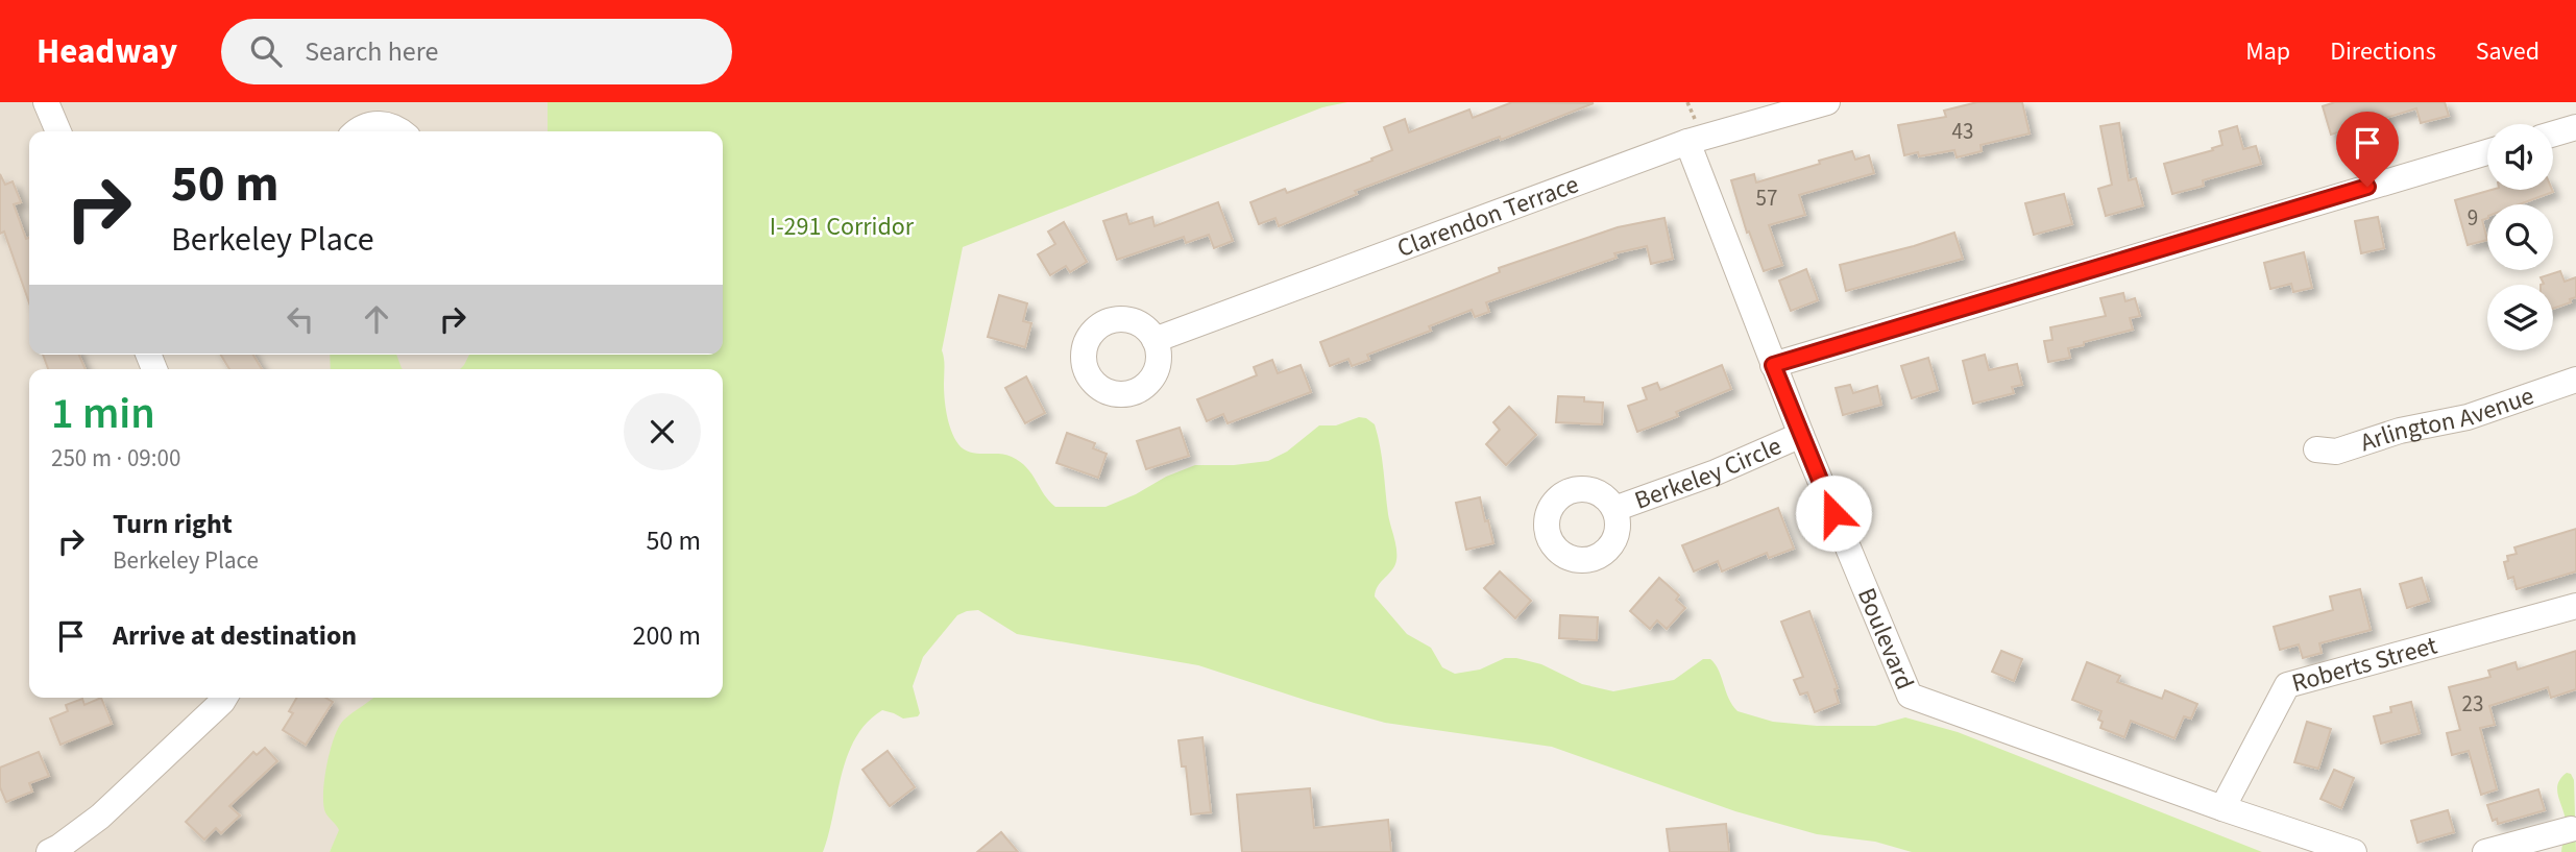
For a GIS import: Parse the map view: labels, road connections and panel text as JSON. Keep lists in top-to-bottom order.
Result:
{
  "streets": {
    "street": [
      "Clarendon Terrace",
      "Arlington Avenue",
      "Berkeley Circle",
      "Boulevard",
      "Roberts Street"
    ]
  },
  "crossings": [
    ["Clarendon Terrace", "Boulevard"],
    ["Berkeley Circle", "Boulevard"],
    ["Boulevard", "Roberts Street"]
  ],
  "parks": ["I-291 Corridor"],
  "house_numbers": [
    "43",
    "57",
    "9",
    "23"
  ],
  "page": {
    "header": "Headway",
    "search": "Search here",
    "nav": ["Map", "Directions", "Saved"],
    "turn": ["50 m", "Berkeley Place"],
    "heading": ["1 min", "250 m · 09:00"],
    "list": [
      {
        "name": "Turn right",
        "note": "Berkeley Place",
        "value": "50 m"
      },
      {
        "name": "Arrive at destination",
        "value": "200 m"
      }
    ]
  }
}
